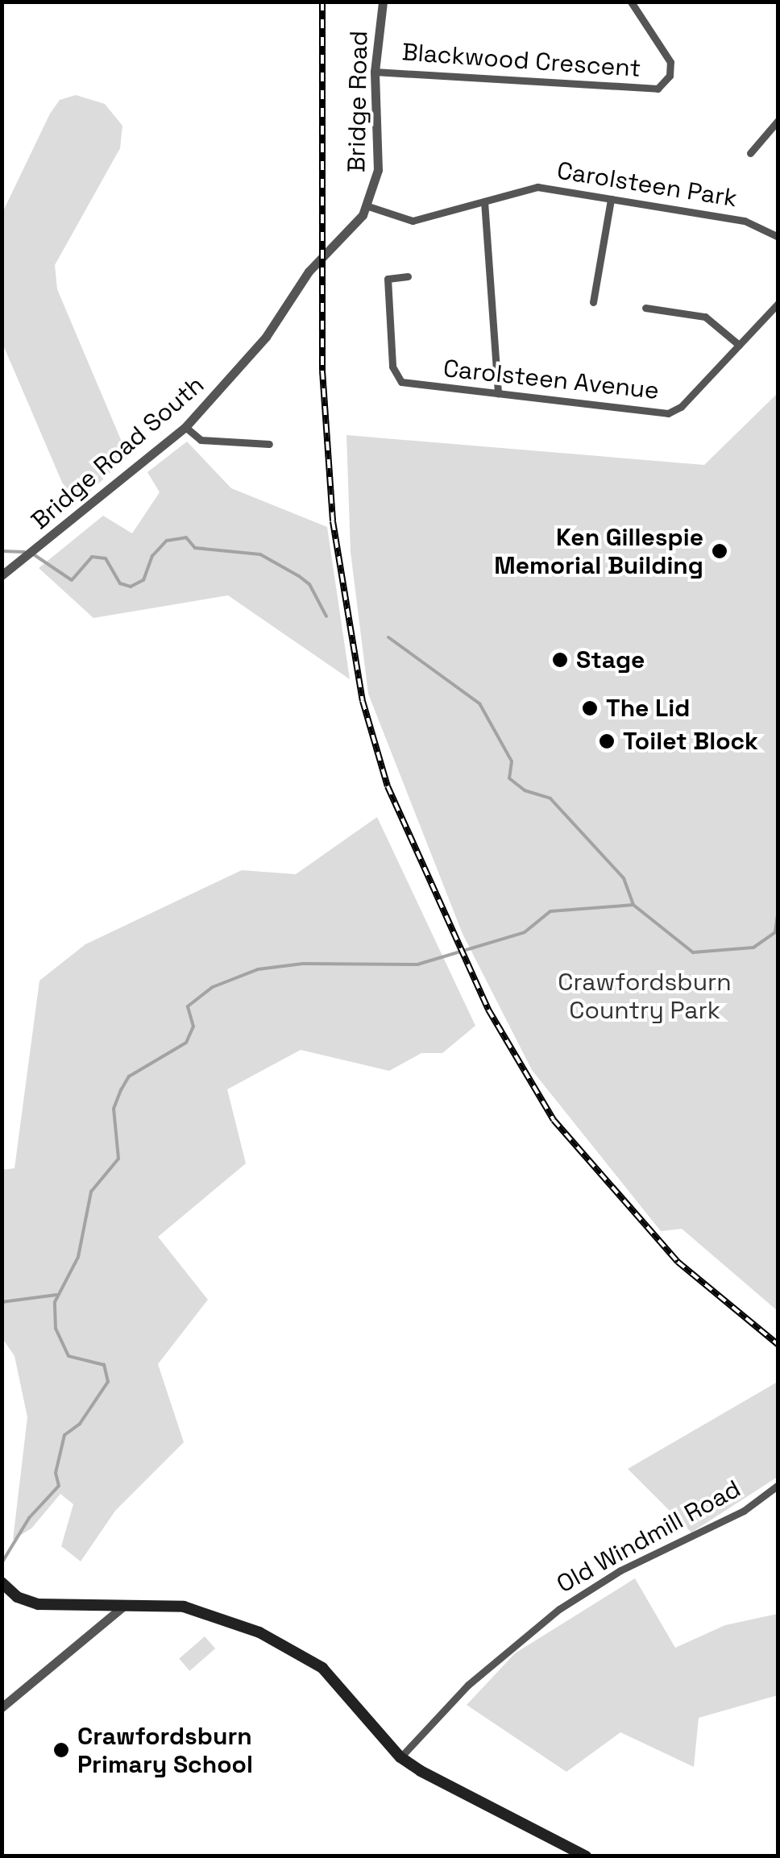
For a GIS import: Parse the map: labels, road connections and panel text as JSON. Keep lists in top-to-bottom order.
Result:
{
  "streets": {
    "street": [
      "Blackwood Crescent",
      "Bridge Road",
      "Carolsteen Park",
      "Carolsteen Avenue",
      "Bridge Road South",
      "Old Windmill Road"
    ]
  },
  "crossings": [
    ["Blackwood Crescent", "Bridge Road"],
    ["Bridge Road", "Carolsteen Park"],
    ["Bridge Road", "Bridge Road South"]
  ],
  "parks": ["Crawfordsburn Country Park"],
  "places": [
    "Ken Gillespie Memorial Building",
    "Stage",
    "The Lid",
    "Toilet Block",
    "Crawfordsburn Primary School"
  ]
}
